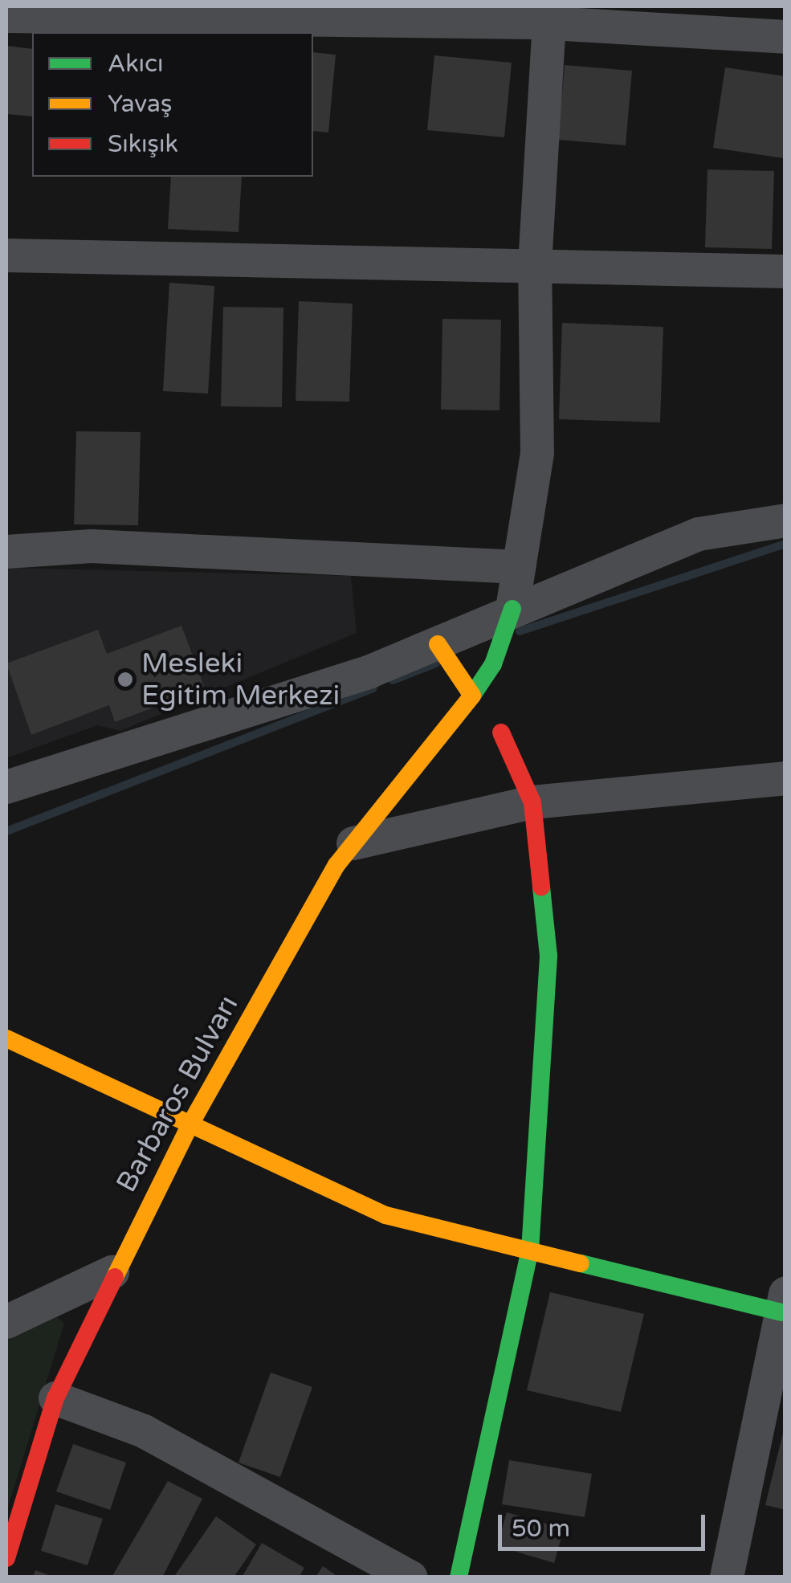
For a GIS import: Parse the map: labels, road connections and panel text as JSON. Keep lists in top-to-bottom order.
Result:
{
  "streets": {
    "street": ["Barbaros Bulvarı"]
  },
  "places": ["Mesleki Egitim Merkezi"],
  "legend": ["Akıcı", "Yavaş", "Sıkışık"],
  "scale_bar": "50 m"
}
